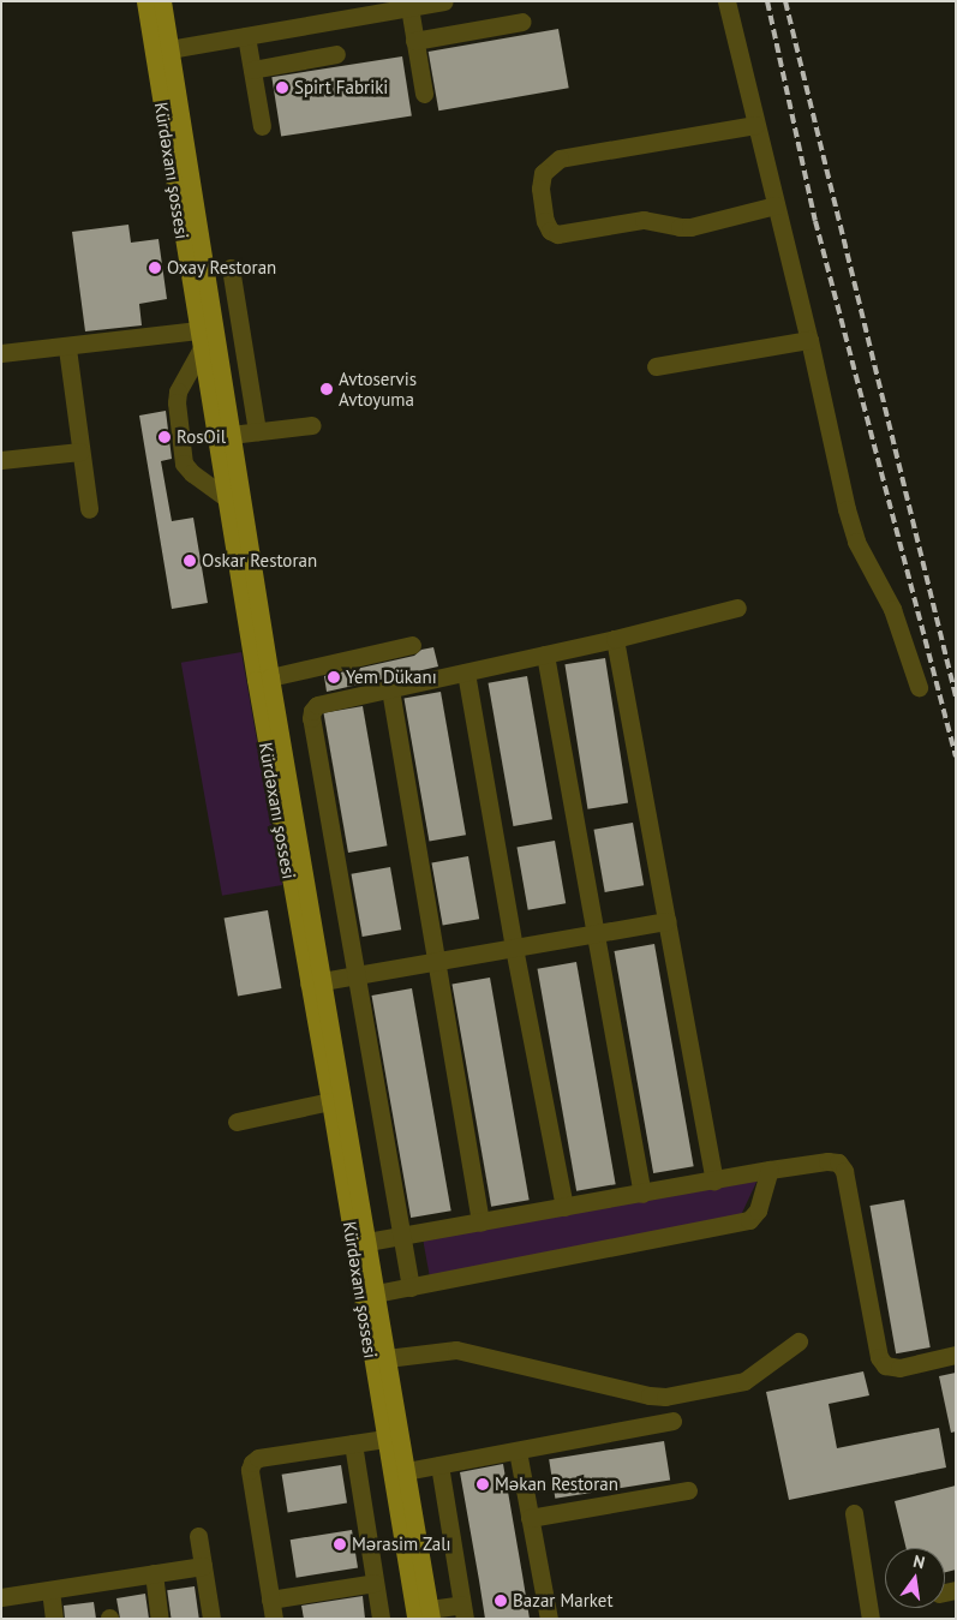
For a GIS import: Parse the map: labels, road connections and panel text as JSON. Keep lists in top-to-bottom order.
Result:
{
  "streets": {
    "main road": ["Kürdəxanı şossesi"]
  },
  "places": [
    "Spirt Fabriki",
    "Oxay Restoran",
    "Avtoservis Avtoyuma",
    "RosOil",
    "Oskar Restoran",
    "Yem Dükanı",
    "Məkan Restoran",
    "Mərasim Zalı",
    "Bazar Market"
  ],
  "north": "top"
}
